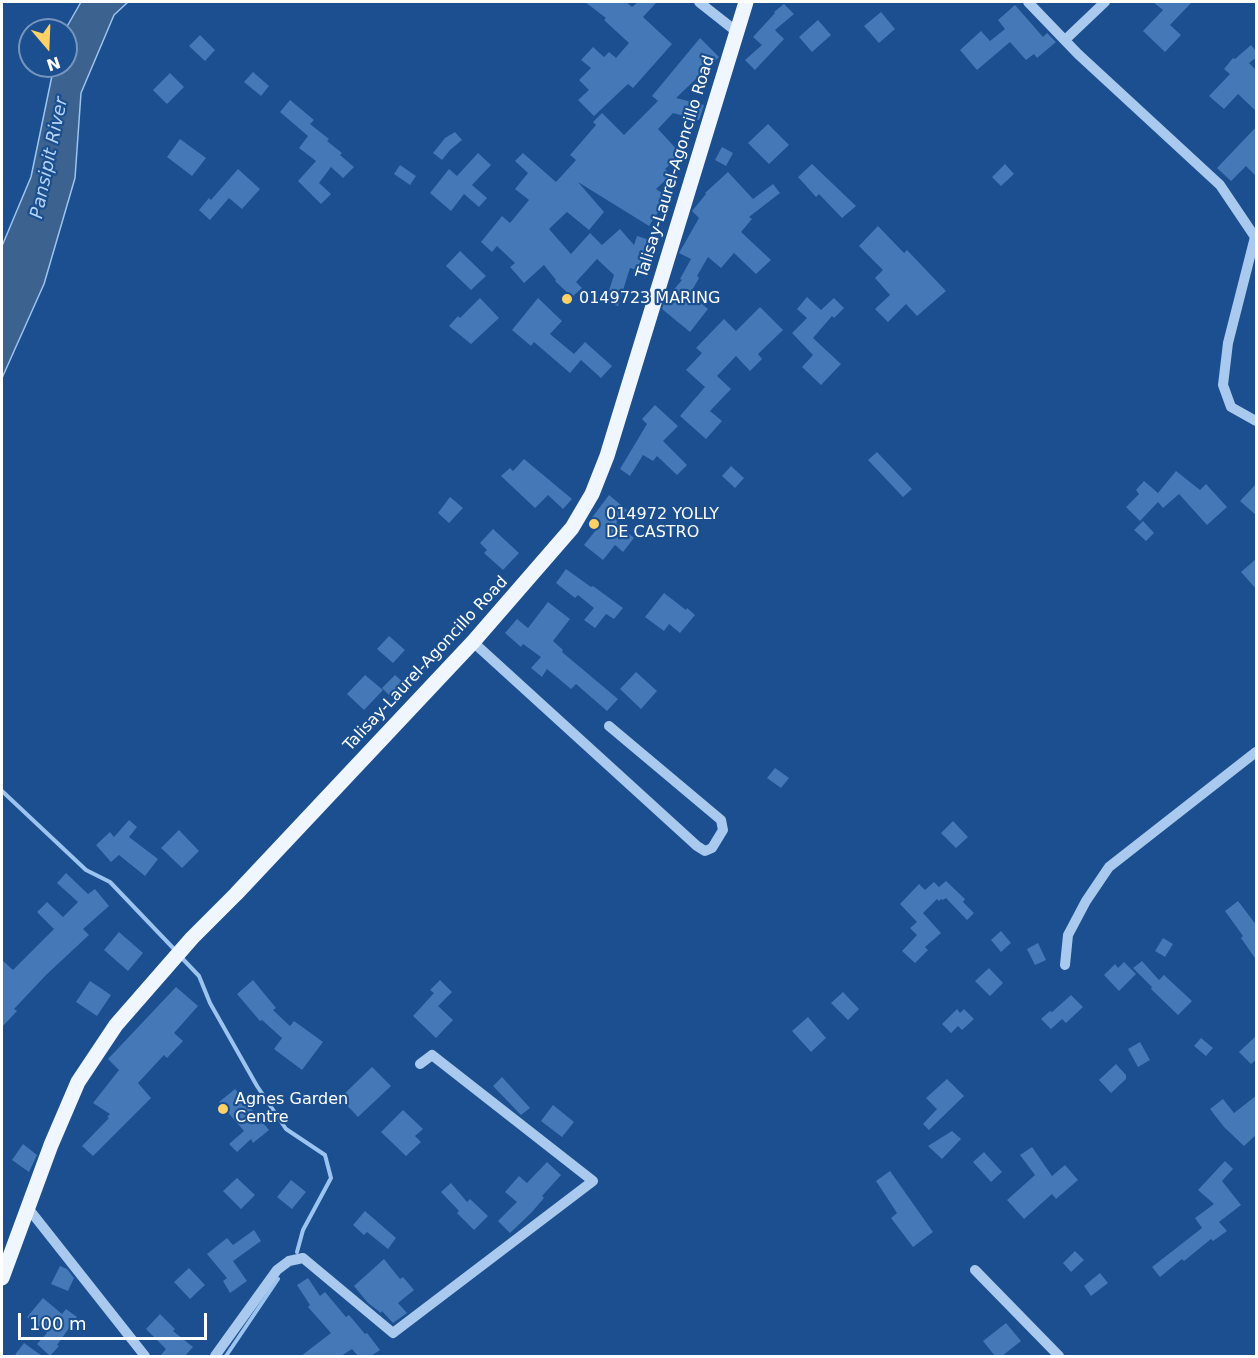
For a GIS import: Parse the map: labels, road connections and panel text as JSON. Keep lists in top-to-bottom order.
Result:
{
  "streets": {
    "main road": ["Talisay-Laurel-Agoncillo Road"]
  },
  "water": ["Pansipit River"],
  "places": ["0149723 MARING", "014972 YOLLY DE CASTRO", "Agnes Garden Centre"],
  "scale_bar": "100 m",
  "north": "bottom"
}
